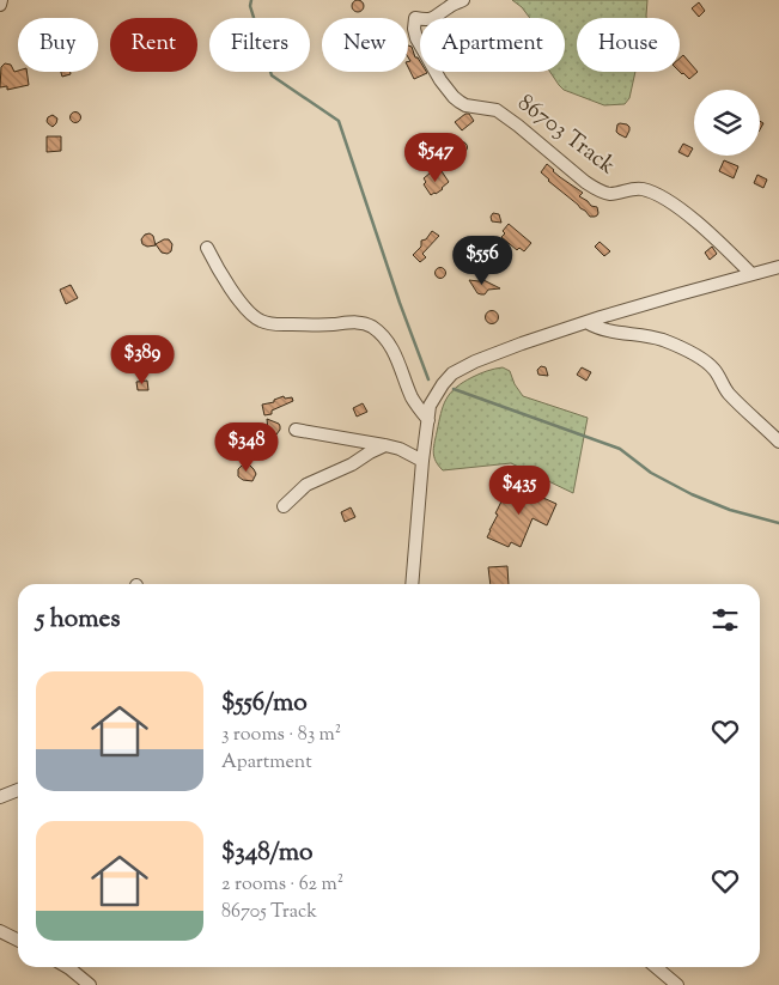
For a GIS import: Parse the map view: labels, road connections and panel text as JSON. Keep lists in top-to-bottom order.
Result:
{
  "streets": {
    "street": ["86703 Track"]
  },
  "page": {
    "chip": [
      "Buy",
      "Rent",
      "Filters",
      "New",
      "Apartment",
      "House"
    ],
    "price": [
      "$547",
      "$556",
      "$389",
      "$348",
      "$435"
    ],
    "heading": "5 homes",
    "list": [
      {
        "name": "$556/mo",
        "note": "3 rooms · 83 m² · Apartment"
      },
      {
        "name": "$348/mo",
        "note": "2 rooms · 62 m² · 86705 Track"
      }
    ]
  }
}
